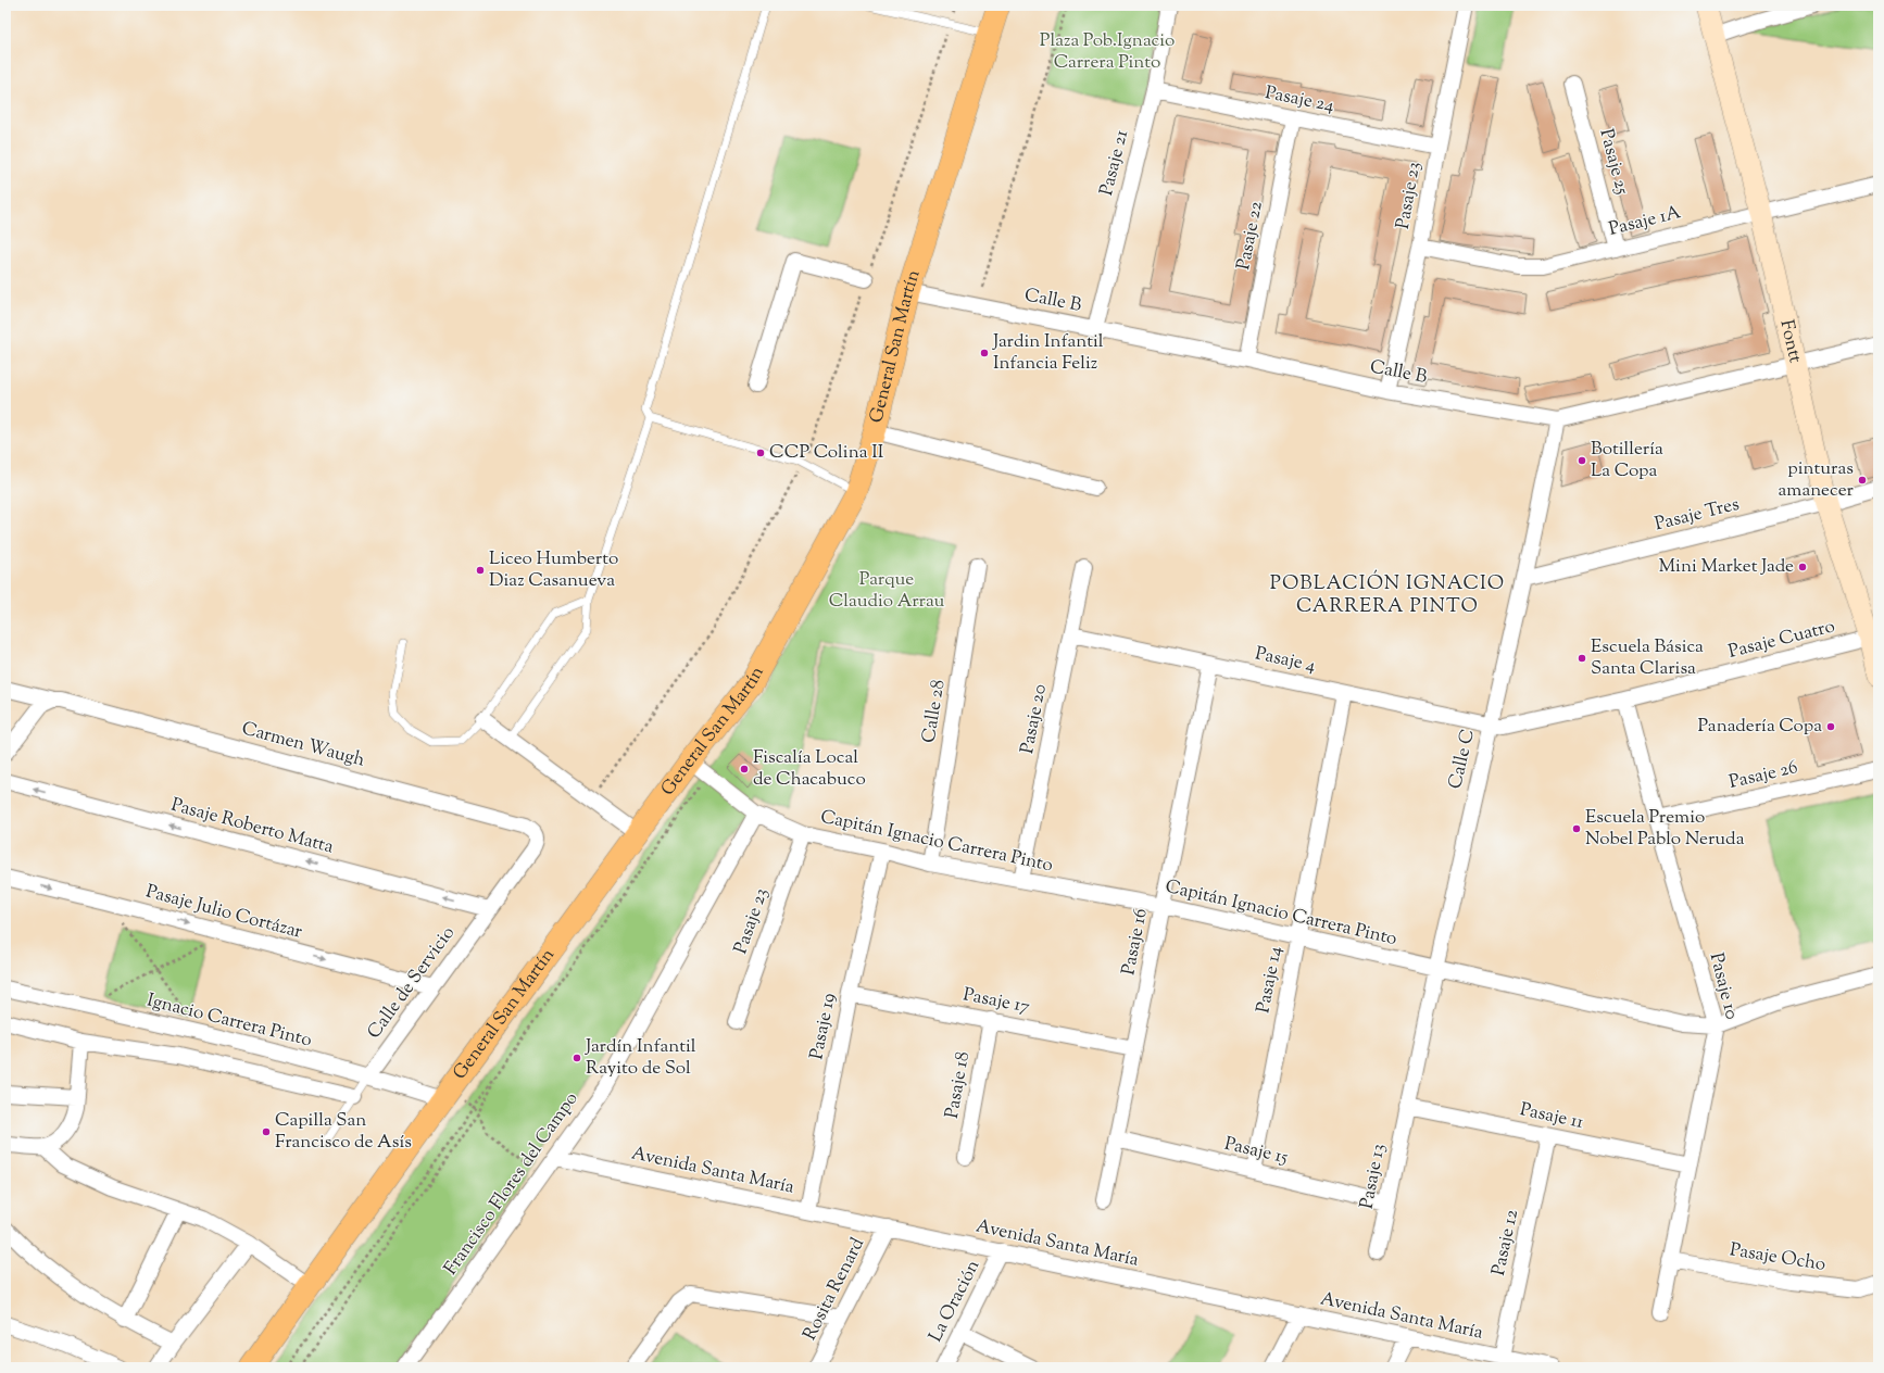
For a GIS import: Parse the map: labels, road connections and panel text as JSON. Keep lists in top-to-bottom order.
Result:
{
  "streets": {
    "main road": ["Fontt", "General San Martín"],
    "street": [
      "Pasaje 24",
      "Pasaje 25",
      "Pasaje 21",
      "Pasaje 23",
      "Pasaje 1A",
      "Pasaje 22",
      "Calle B",
      "Pasaje Tres",
      "Pasaje Cuatro",
      "Pasaje 4",
      "Calle 28",
      "Pasaje 20",
      "Carmen Waugh",
      "Calle C",
      "Pasaje 26",
      "Pasaje Roberto Matta",
      "Capitán Ignacio Carrera Pinto",
      "Pasaje Julio Cortázar",
      "Pasaje 16",
      "Pasaje 14",
      "Calle de Servicio",
      "Pasaje 10",
      "Pasaje 17",
      "Ignacio Carrera Pinto",
      "Pasaje 19",
      "Pasaje 18",
      "Pasaje 11",
      "Pasaje 15",
      "Avenida Santa María",
      "Pasaje 13",
      "Francisco Flores del Campo",
      "Pasaje 12",
      "Pasaje Ocho",
      "Rosita Renard",
      "La Oración"
    ]
  },
  "crossings": [
    ["Pasaje 24", "Pasaje 21"],
    ["Pasaje 24", "Pasaje 23"],
    ["Pasaje 24", "Pasaje 22"],
    ["Pasaje 25", "Pasaje 1A"],
    ["Pasaje 21", "Calle B"],
    ["Pasaje 23", "Pasaje 1A"],
    ["Pasaje 23", "Calle B"],
    ["Pasaje 23", "Capitán Ignacio Carrera Pinto"],
    ["Pasaje 1A", "Fontt"],
    ["Pasaje 22", "Calle B"],
    ["Calle B", "Fontt"],
    ["Calle B", "General San Martín"],
    ["Calle B", "Calle C"],
    ["Fontt", "Pasaje Tres"],
    ["Fontt", "Pasaje Cuatro"],
    ["General San Martín", "Capitán Ignacio Carrera Pinto"],
    ["General San Martín", "Ignacio Carrera Pinto"],
    ["Pasaje Tres", "Calle C"],
    ["Pasaje Cuatro", "Pasaje 4"],
    ["Pasaje Cuatro", "Calle C"],
    ["Pasaje Cuatro", "Pasaje 10"],
    ["Pasaje 4", "Pasaje 20"],
    ["Pasaje 4", "Calle C"],
    ["Pasaje 4", "Pasaje 16"],
    ["Pasaje 4", "Pasaje 14"],
    ["Calle 28", "Capitán Ignacio Carrera Pinto"],
    ["Pasaje 20", "Capitán Ignacio Carrera Pinto"],
    ["Carmen Waugh", "Calle de Servicio"],
    ["Calle C", "Capitán Ignacio Carrera Pinto"],
    ["Calle C", "Pasaje 11"],
    ["Calle C", "Pasaje 13"],
    ["Pasaje 26", "Pasaje 10"],
    ["Pasaje Roberto Matta", "Calle de Servicio"],
    ["Capitán Ignacio Carrera Pinto", "Pasaje 16"],
    ["Capitán Ignacio Carrera Pinto", "Pasaje 14"],
    ["Capitán Ignacio Carrera Pinto", "Pasaje 10"],
    ["Capitán Ignacio Carrera Pinto", "Pasaje 19"],
    ["Capitán Ignacio Carrera Pinto", "Francisco Flores del Campo"],
    ["Pasaje Julio Cortázar", "Calle de Servicio"],
    ["Pasaje 16", "Pasaje 17"],
    ["Pasaje 16", "Pasaje 15"],
    ["Pasaje 14", "Pasaje 15"],
    ["Calle de Servicio", "Ignacio Carrera Pinto"],
    ["Pasaje 10", "Pasaje 11"],
    ["Pasaje 10", "Pasaje Ocho"],
    ["Pasaje 17", "Pasaje 19"],
    ["Pasaje 17", "Pasaje 18"],
    ["Pasaje 19", "Avenida Santa María"],
    ["Pasaje 11", "Pasaje 13"],
    ["Pasaje 11", "Pasaje 12"],
    ["Pasaje 15", "Pasaje 13"],
    ["Avenida Santa María", "Francisco Flores del Campo"],
    ["Avenida Santa María", "Pasaje 12"],
    ["Avenida Santa María", "Rosita Renard"],
    ["Avenida Santa María", "La Oración"]
  ],
  "one_way": ["Pasaje Roberto Matta"],
  "districts": ["POBLACIÓN IGNACIO CARRERA PINTO"],
  "parks": ["Plaza Pob.Ignacio Carrera Pinto", "Parque Claudio Arrau"],
  "places": [
    "Jardin Infantil Infancia Feliz",
    "CCP Colina II",
    "Botillería La Copa",
    "pinturas amanecer",
    "Mini Market Jade",
    "Liceo Humberto Diaz Casanueva",
    "Escuela Básica Santa Clarisa",
    "Panadería Copa",
    "Fiscalía Local de Chacabuco",
    "Escuela Premio Nobel Pablo Neruda",
    "Jardín Infantil Rayito de Sol",
    "Capilla San Francisco de Asís"
  ]
}
